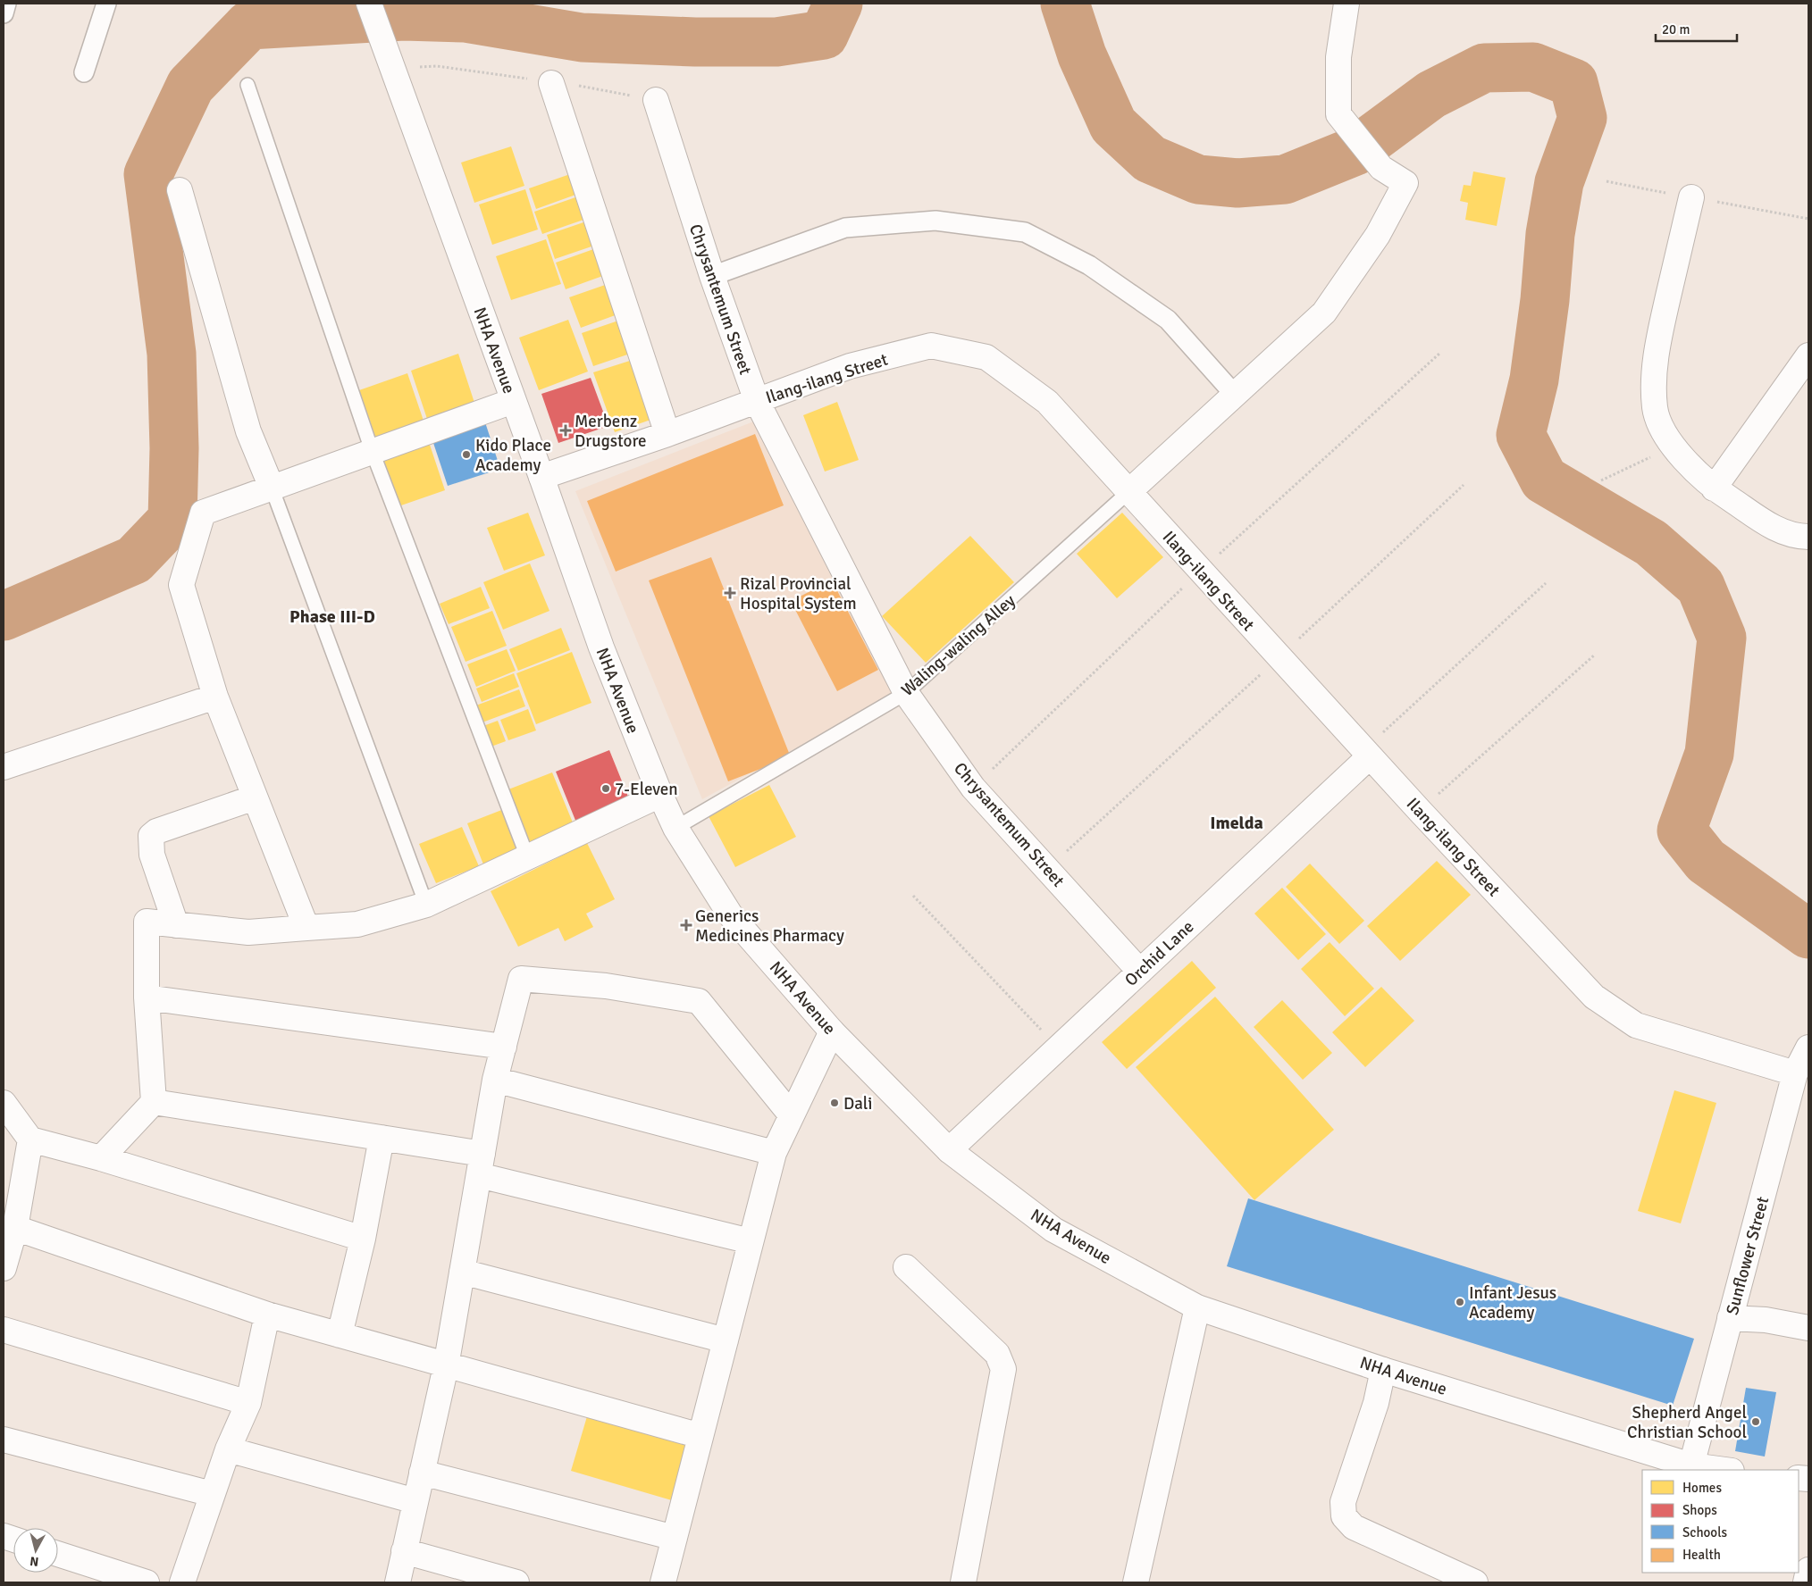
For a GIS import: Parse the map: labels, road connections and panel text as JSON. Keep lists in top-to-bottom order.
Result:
{
  "streets": {
    "street": [
      "Chrysantemum Street",
      "NHA Avenue",
      "Ilang-ilang Street",
      "Orchid Lane",
      "Sunflower Street"
    ],
    "lane": ["Waling-waling Alley"]
  },
  "crossings": [
    ["Chrysantemum Street", "Ilang-ilang Street"],
    ["Chrysantemum Street", "Waling-waling Alley"],
    ["Chrysantemum Street", "Orchid Lane"],
    ["NHA Avenue", "Ilang-ilang Street"],
    ["NHA Avenue", "Waling-waling Alley"],
    ["NHA Avenue", "Orchid Lane"],
    ["NHA Avenue", "Sunflower Street"],
    ["Ilang-ilang Street", "Waling-waling Alley"],
    ["Ilang-ilang Street", "Orchid Lane"],
    ["Ilang-ilang Street", "Sunflower Street"]
  ],
  "districts": ["Phase III-D", "Imelda"],
  "places": {
    "health": ["Merbenz Drugstore", "Rizal Provincial Hospital System", "Generics Medicines Pharmacy"],
    "other": [
      "Kido Place Academy",
      "7-Eleven",
      "Dali",
      "Infant Jesus Academy",
      "Shepherd Angel Christian School"
    ]
  },
  "legend": [
    "Homes",
    "Shops",
    "Schools",
    "Health"
  ],
  "scale_bar": "20 m",
  "north": "bottom"
}
